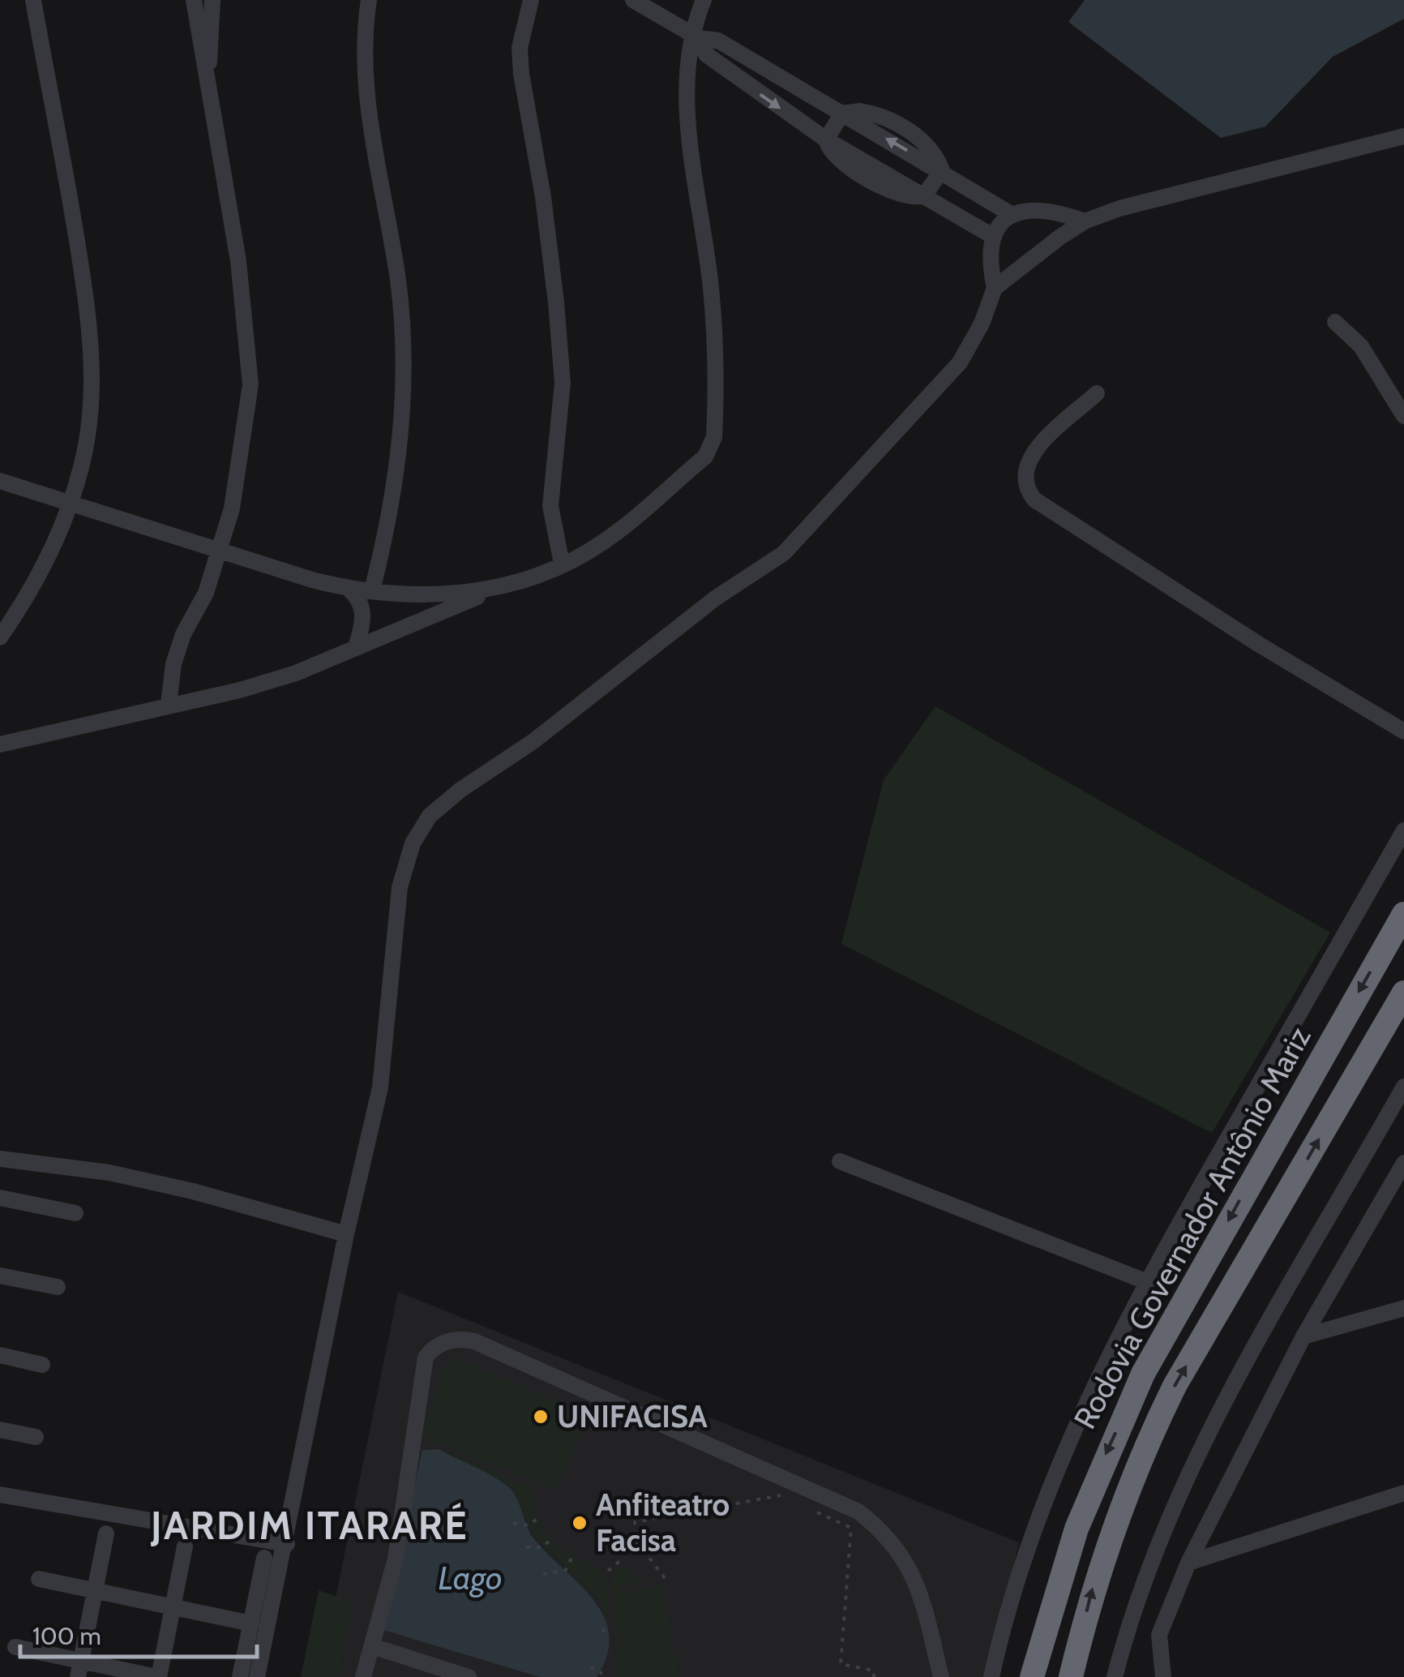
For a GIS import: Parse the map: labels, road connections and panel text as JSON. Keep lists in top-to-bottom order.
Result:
{
  "streets": {
    "highway": ["Rodovia Governador Antônio Mariz"]
  },
  "districts": ["JARDIM ITARARÉ"],
  "water": ["Lago"],
  "places": ["UNIFACISA", "Anfiteatro Facisa"],
  "scale_bar": "100 m"
}
